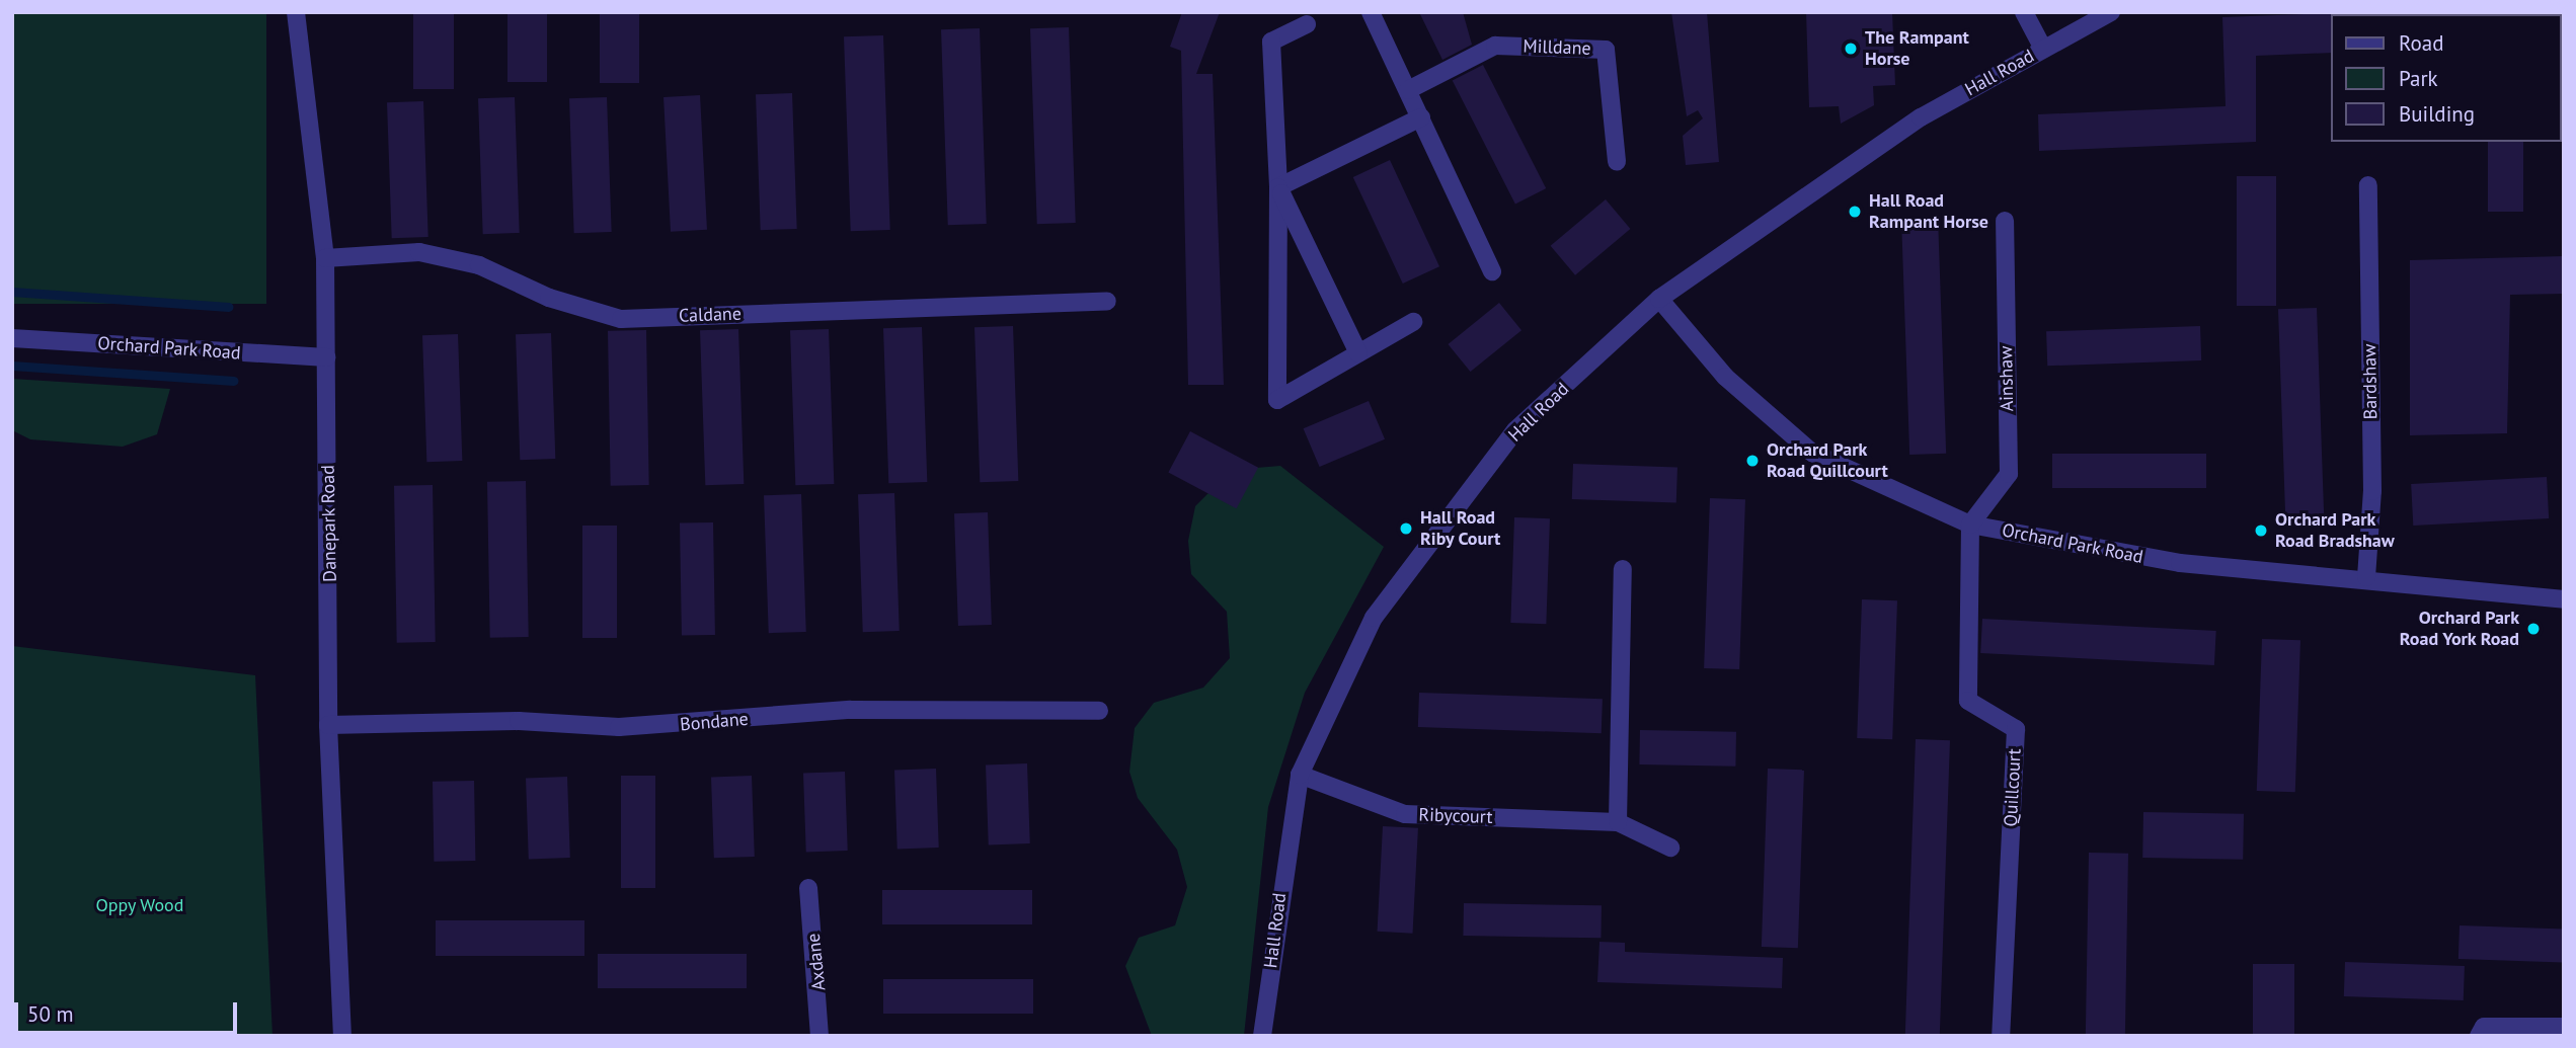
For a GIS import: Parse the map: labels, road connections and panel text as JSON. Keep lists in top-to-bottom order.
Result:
{
  "streets": {
    "street": [
      "Milldane",
      "Hall Road",
      "Caldane",
      "Orchard Park Road",
      "Ainshaw",
      "Bardshaw",
      "Danepark Road",
      "Bondane",
      "Quillcourt",
      "Ribycourt",
      "Axdane"
    ]
  },
  "crossings": [
    ["Hall Road", "Orchard Park Road"],
    ["Hall Road", "Ribycourt"],
    ["Caldane", "Danepark Road"],
    ["Orchard Park Road", "Ainshaw"],
    ["Orchard Park Road", "Bardshaw"],
    ["Orchard Park Road", "Danepark Road"],
    ["Orchard Park Road", "Quillcourt"],
    ["Ainshaw", "Quillcourt"],
    ["Danepark Road", "Bondane"]
  ],
  "parks": ["Oppy Wood"],
  "places": [
    "The Rampant Horse",
    "Hall Road Rampant Horse",
    "Orchard Park Road Quillcourt",
    "Hall Road Riby Court",
    "Orchard Park Road Bradshaw",
    "Orchard Park Road York Road"
  ],
  "legend": ["Road", "Park", "Building"],
  "scale_bar": "50 m"
}
